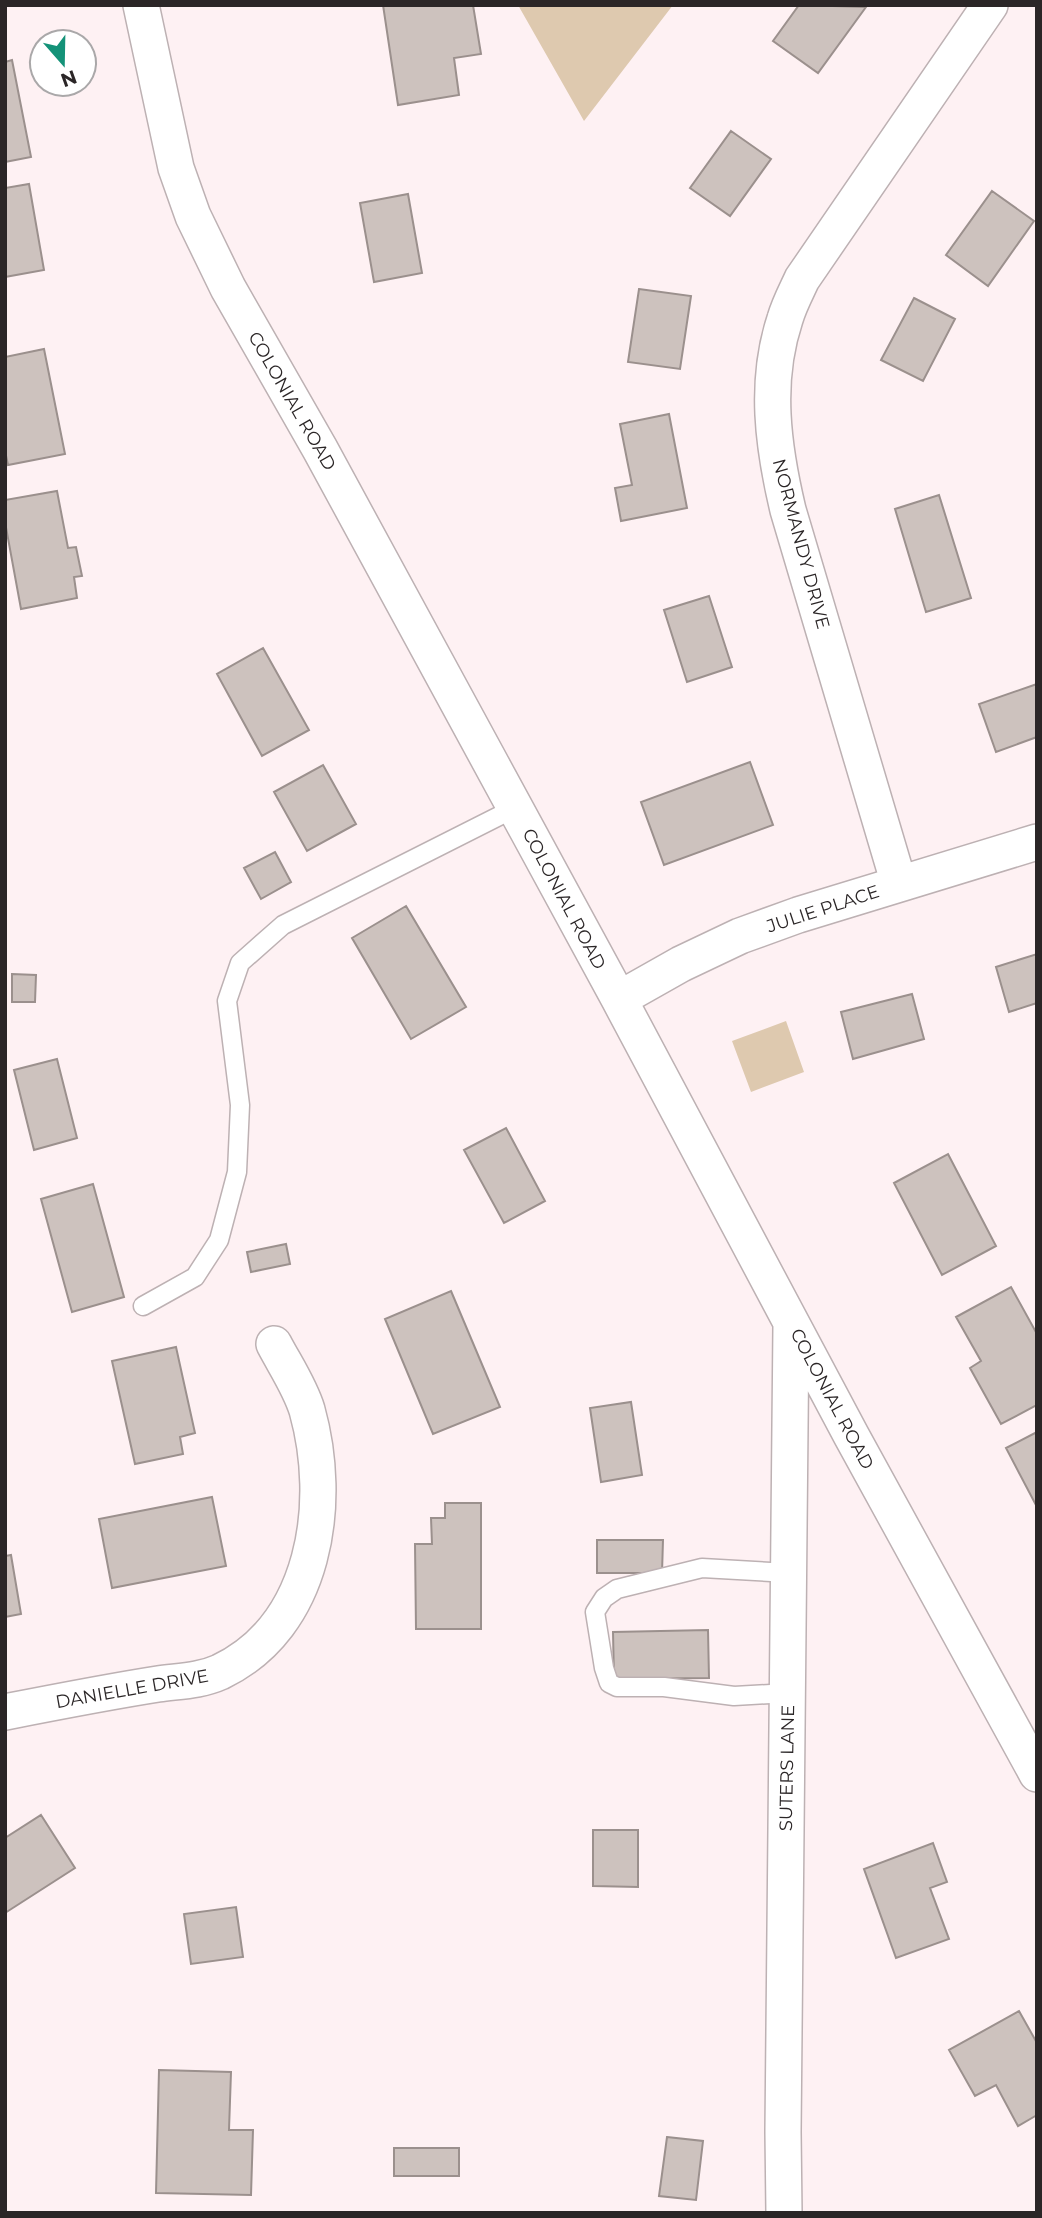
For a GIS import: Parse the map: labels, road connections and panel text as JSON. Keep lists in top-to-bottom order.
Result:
{
  "streets": {
    "street": [
      "COLONIAL ROAD",
      "NORMANDY DRIVE",
      "JULIE PLACE",
      "DANIELLE DRIVE",
      "SUTERS LANE"
    ]
  },
  "crossings": [
    ["COLONIAL ROAD", "JULIE PLACE"],
    ["COLONIAL ROAD", "SUTERS LANE"],
    ["NORMANDY DRIVE", "JULIE PLACE"]
  ],
  "north": "bottom"
}
